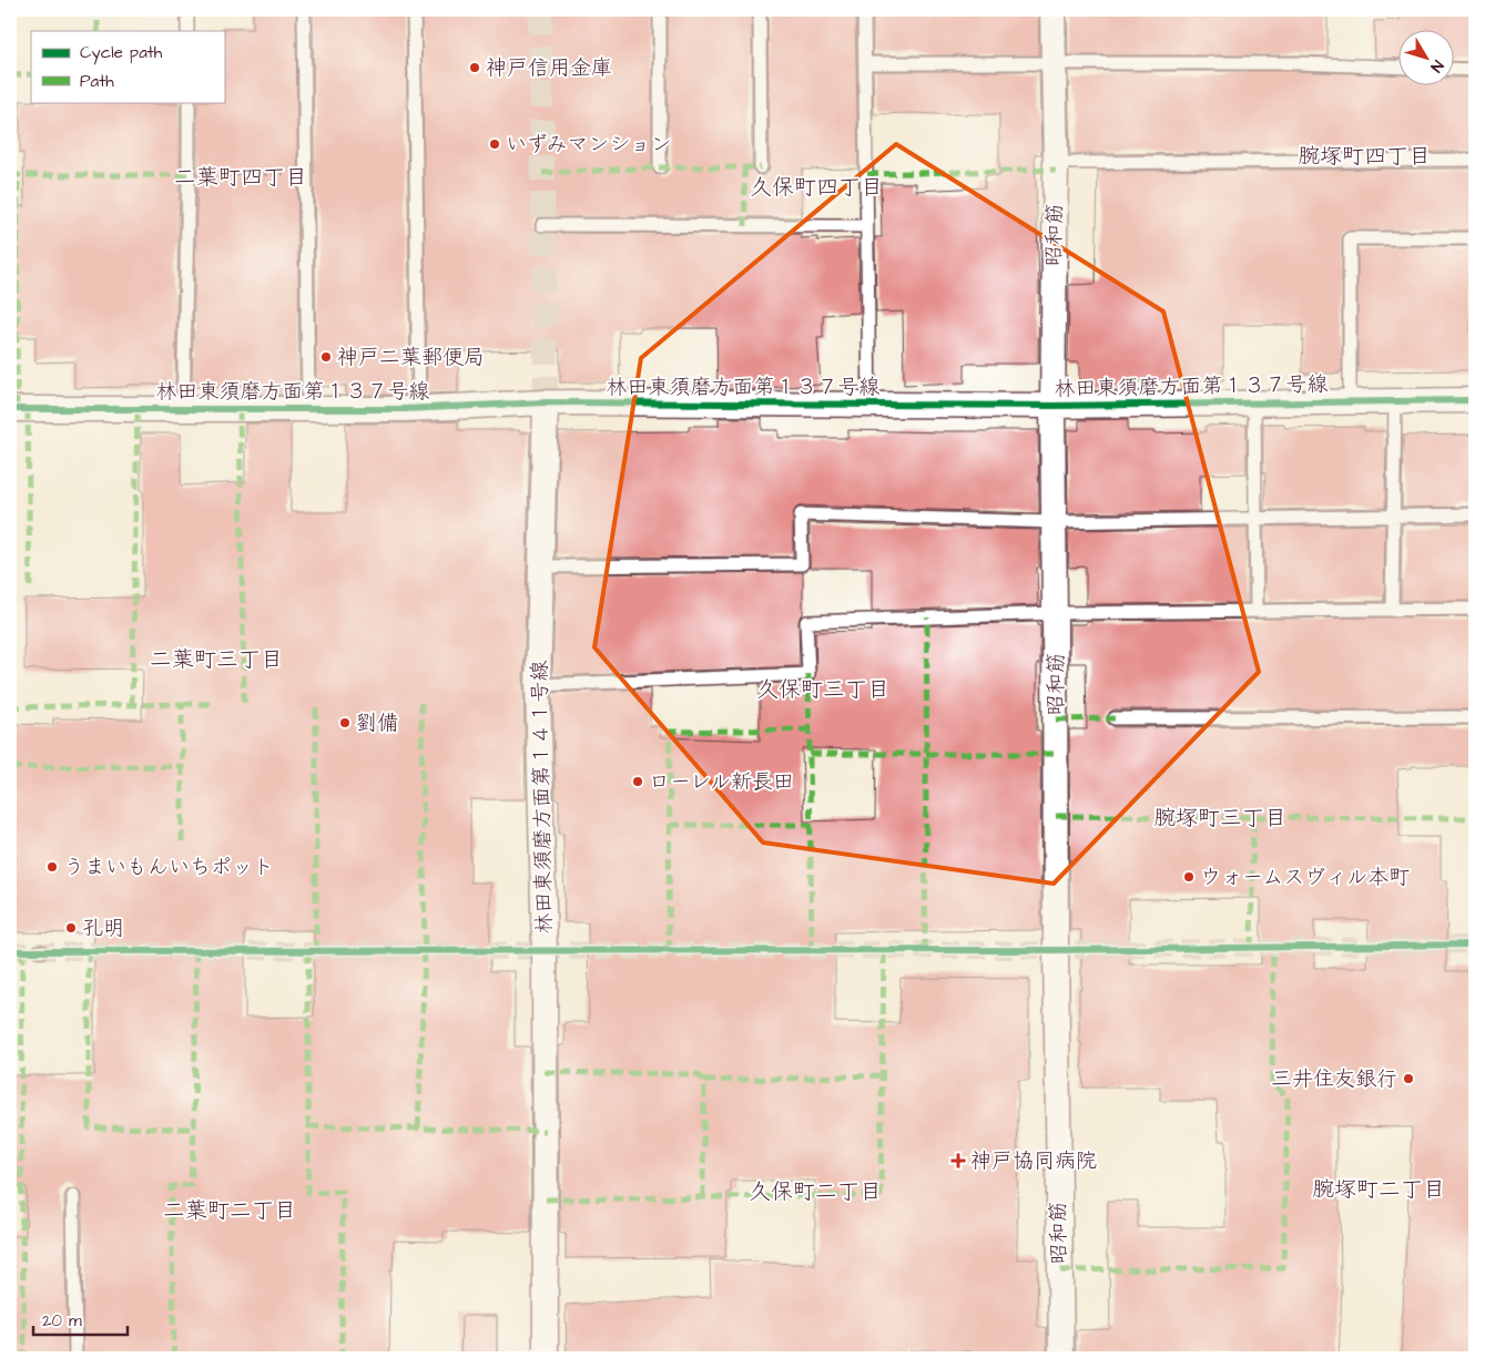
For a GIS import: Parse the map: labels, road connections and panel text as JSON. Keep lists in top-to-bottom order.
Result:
{
  "streets": {
    "street": ["昭和筋", "林田東須磨方面第１３７号線", "林田東須磨方面第１４１号線"]
  },
  "crossings": [
    ["昭和筋", "林田東須磨方面第１３７号線"],
    ["林田東須磨方面第１３７号線", "林田東須磨方面第１４１号線"]
  ],
  "districts": [
    "腕塚町四丁目",
    "二葉町四丁目",
    "久保町四丁目",
    "二葉町三丁目",
    "久保町三丁目",
    "腕塚町三丁目",
    "腕塚町二丁目",
    "久保町二丁目",
    "二葉町二丁目"
  ],
  "places": {
    "other": [
      "神戸信用金庫",
      "いずみマンション",
      "神戸二葉郵便局",
      "劉備",
      "ローレル新長田",
      "うまいもんいちポット",
      "ウォームスヴィル本町",
      "孔明",
      "三井住友銀行"
    ],
    "health": ["神戸協同病院"]
  },
  "legend": ["Cycle path", "Path"],
  "scale_bar": "20 m",
  "north": "bottom right"
}
